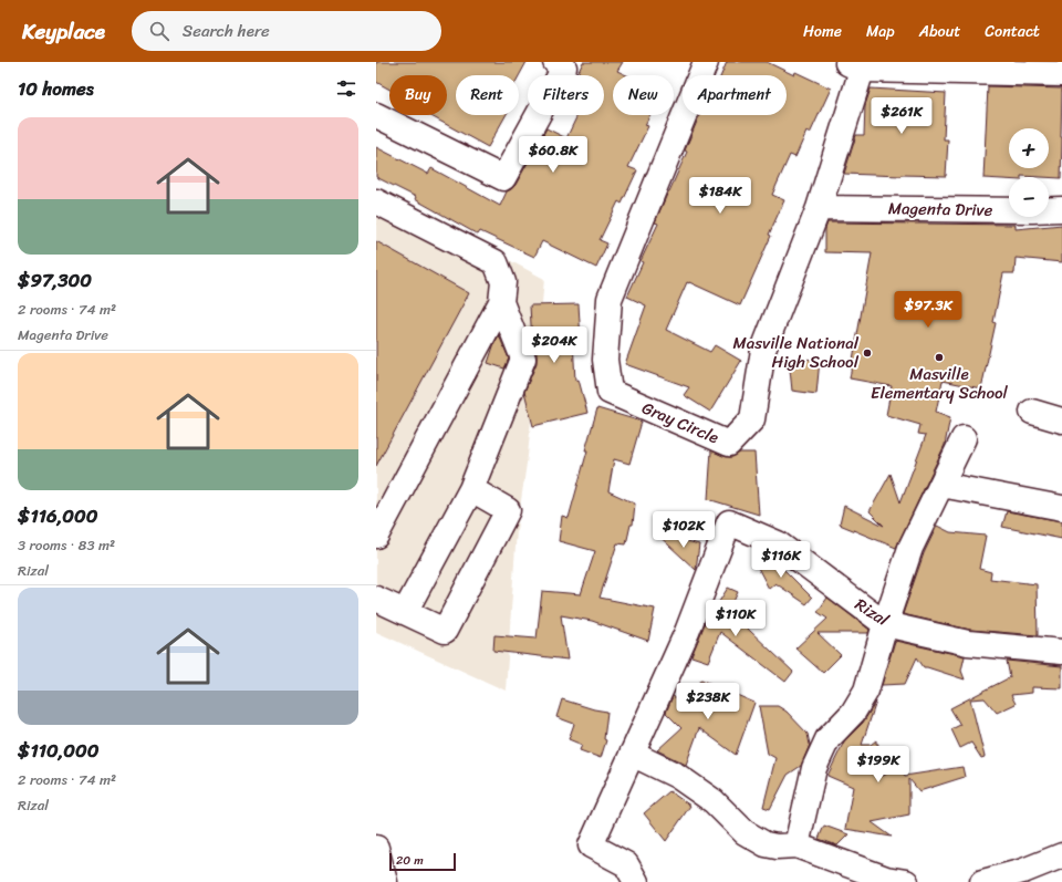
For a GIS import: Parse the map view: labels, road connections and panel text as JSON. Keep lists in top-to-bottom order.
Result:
{
  "streets": {
    "street": ["Magenta Drive", "Gray Circle", "Rizal"]
  },
  "crossings": [
    ["Magenta Drive", "Gray Circle"]
  ],
  "places": ["Masville National High School", "Masville Elementary School"],
  "scale_bar": "20 m",
  "page": {
    "header": "Keyplace",
    "search": "Search here",
    "nav": [
      "Home",
      "Map",
      "About",
      "Contact"
    ],
    "heading": "10 homes",
    "chip": [
      "Buy",
      "Rent",
      "Filters",
      "New",
      "Apartment"
    ],
    "price": [
      "$261K",
      "$60.8K",
      "$184K",
      "$97.3K",
      "$204K",
      "$102K",
      "$116K",
      "$110K",
      "$238K",
      "$199K"
    ],
    "list": [
      {
        "name": "$97,300",
        "note": "2 rooms · 74 m² · Magenta Drive"
      },
      {
        "name": "$116,000",
        "note": "3 rooms · 83 m² · Rizal"
      },
      {
        "name": "$110,000",
        "note": "2 rooms · 74 m² · Rizal"
      }
    ],
    "map_buttons": ["+", "−"],
    "scale": "20 m"
  }
}
